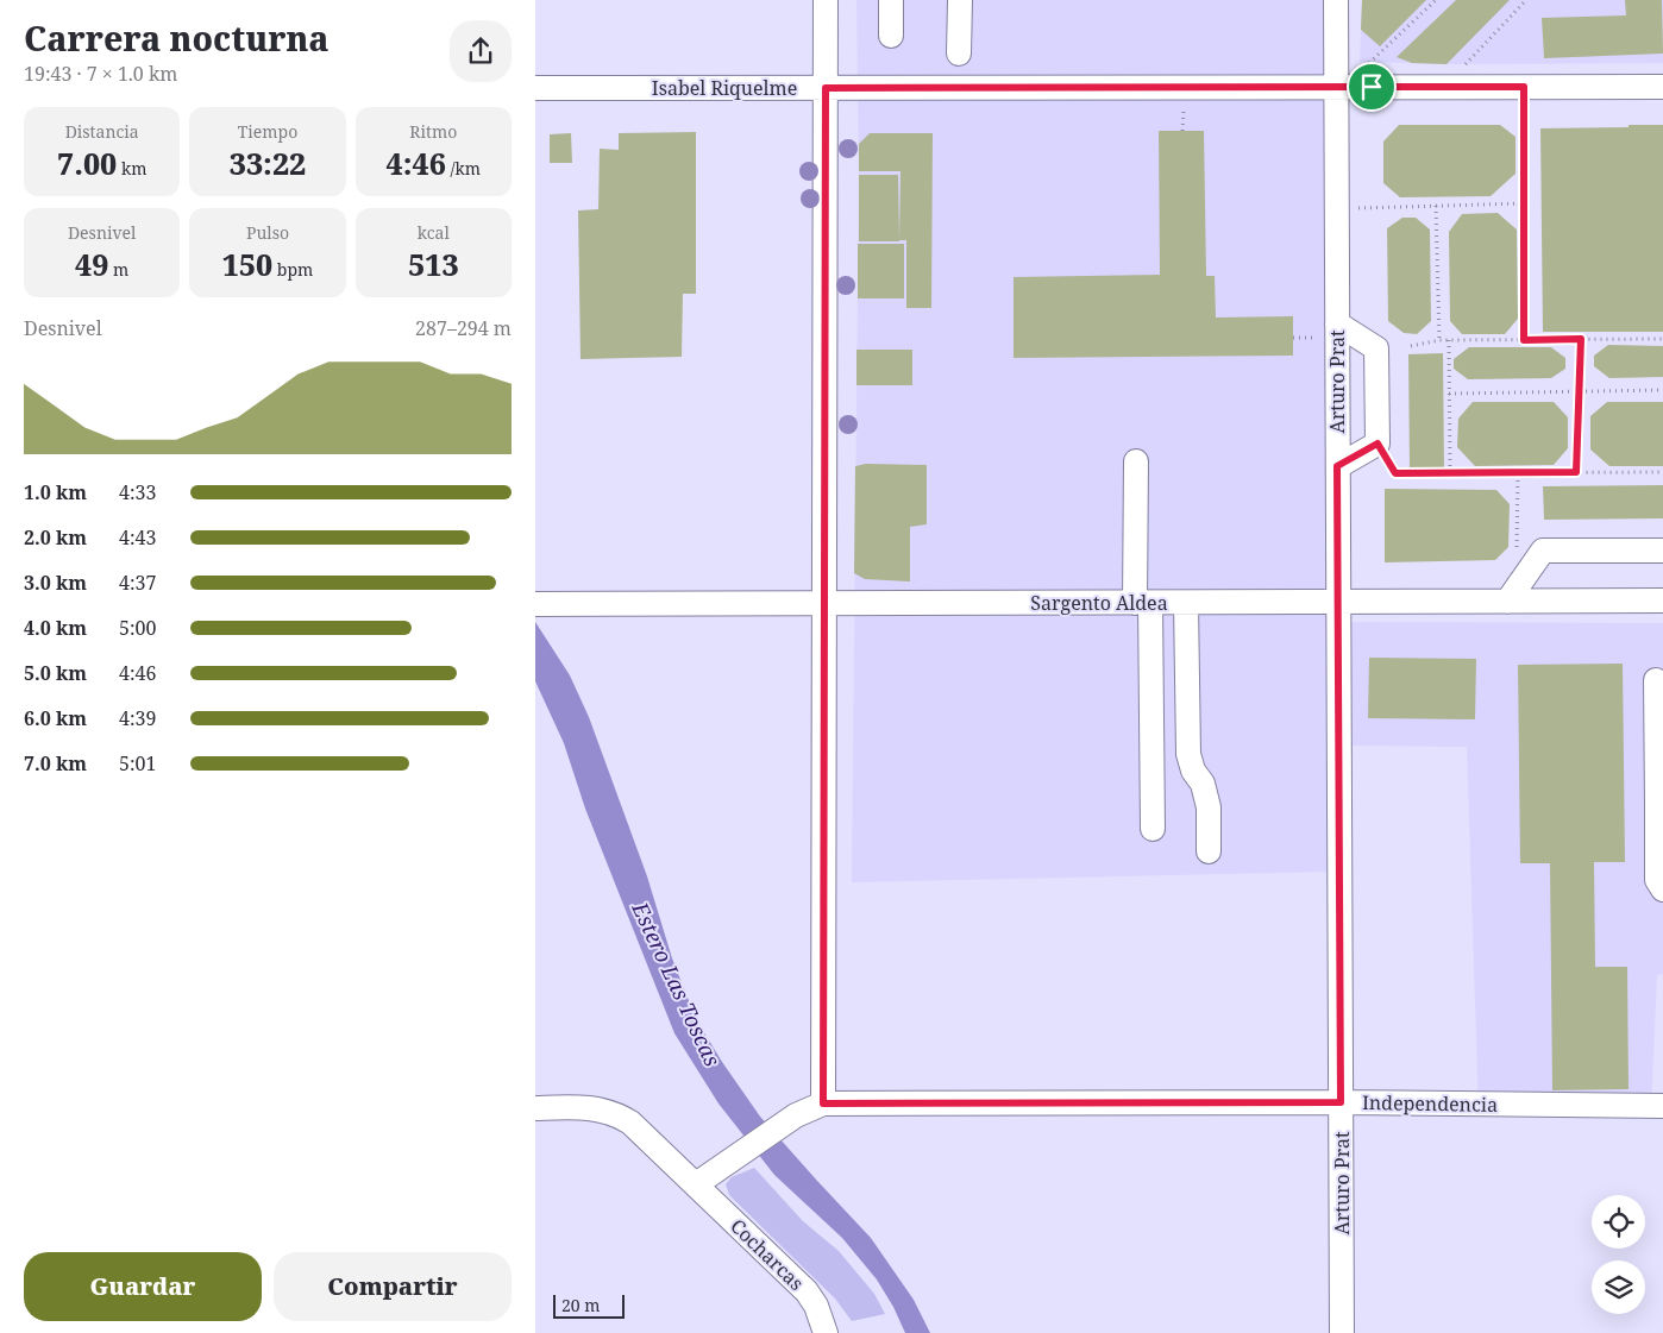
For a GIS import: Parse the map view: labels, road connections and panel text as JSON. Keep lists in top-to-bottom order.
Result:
{
  "streets": {
    "street": [
      "Isabel Riquelme",
      "Arturo Prat",
      "Sargento Aldea",
      "Independencia",
      "Cocharcas"
    ]
  },
  "crossings": [
    ["Isabel Riquelme", "Arturo Prat"],
    ["Arturo Prat", "Sargento Aldea"],
    ["Arturo Prat", "Independencia"],
    ["Independencia", "Cocharcas"]
  ],
  "water": ["Estero Las Toscas"],
  "scale_bar": "20 m",
  "page": {
    "heading": ["Carrera nocturna", "19:43 · 7 × 1.0 km"],
    "stats": [
      ["Distancia", "7.00 km"],
      ["Tiempo", "33:22"],
      ["Ritmo", "4:46 /km"],
      ["Desnivel", "49 m"],
      ["Pulso", "150 bpm"],
      ["kcal", "513"]
    ],
    "chart": ["Desnivel", "287–294 m"],
    "list": [
      {
        "name": "1.0 km",
        "note": "4:33"
      },
      {
        "name": "2.0 km",
        "note": "4:43"
      },
      {
        "name": "3.0 km",
        "note": "4:37"
      },
      {
        "name": "4.0 km",
        "note": "5:00"
      },
      {
        "name": "5.0 km",
        "note": "4:46"
      },
      {
        "name": "6.0 km",
        "note": "4:39"
      },
      {
        "name": "7.0 km",
        "note": "5:01"
      }
    ],
    "buttons": ["Guardar", "Compartir"],
    "scale": "20 m"
  }
}
